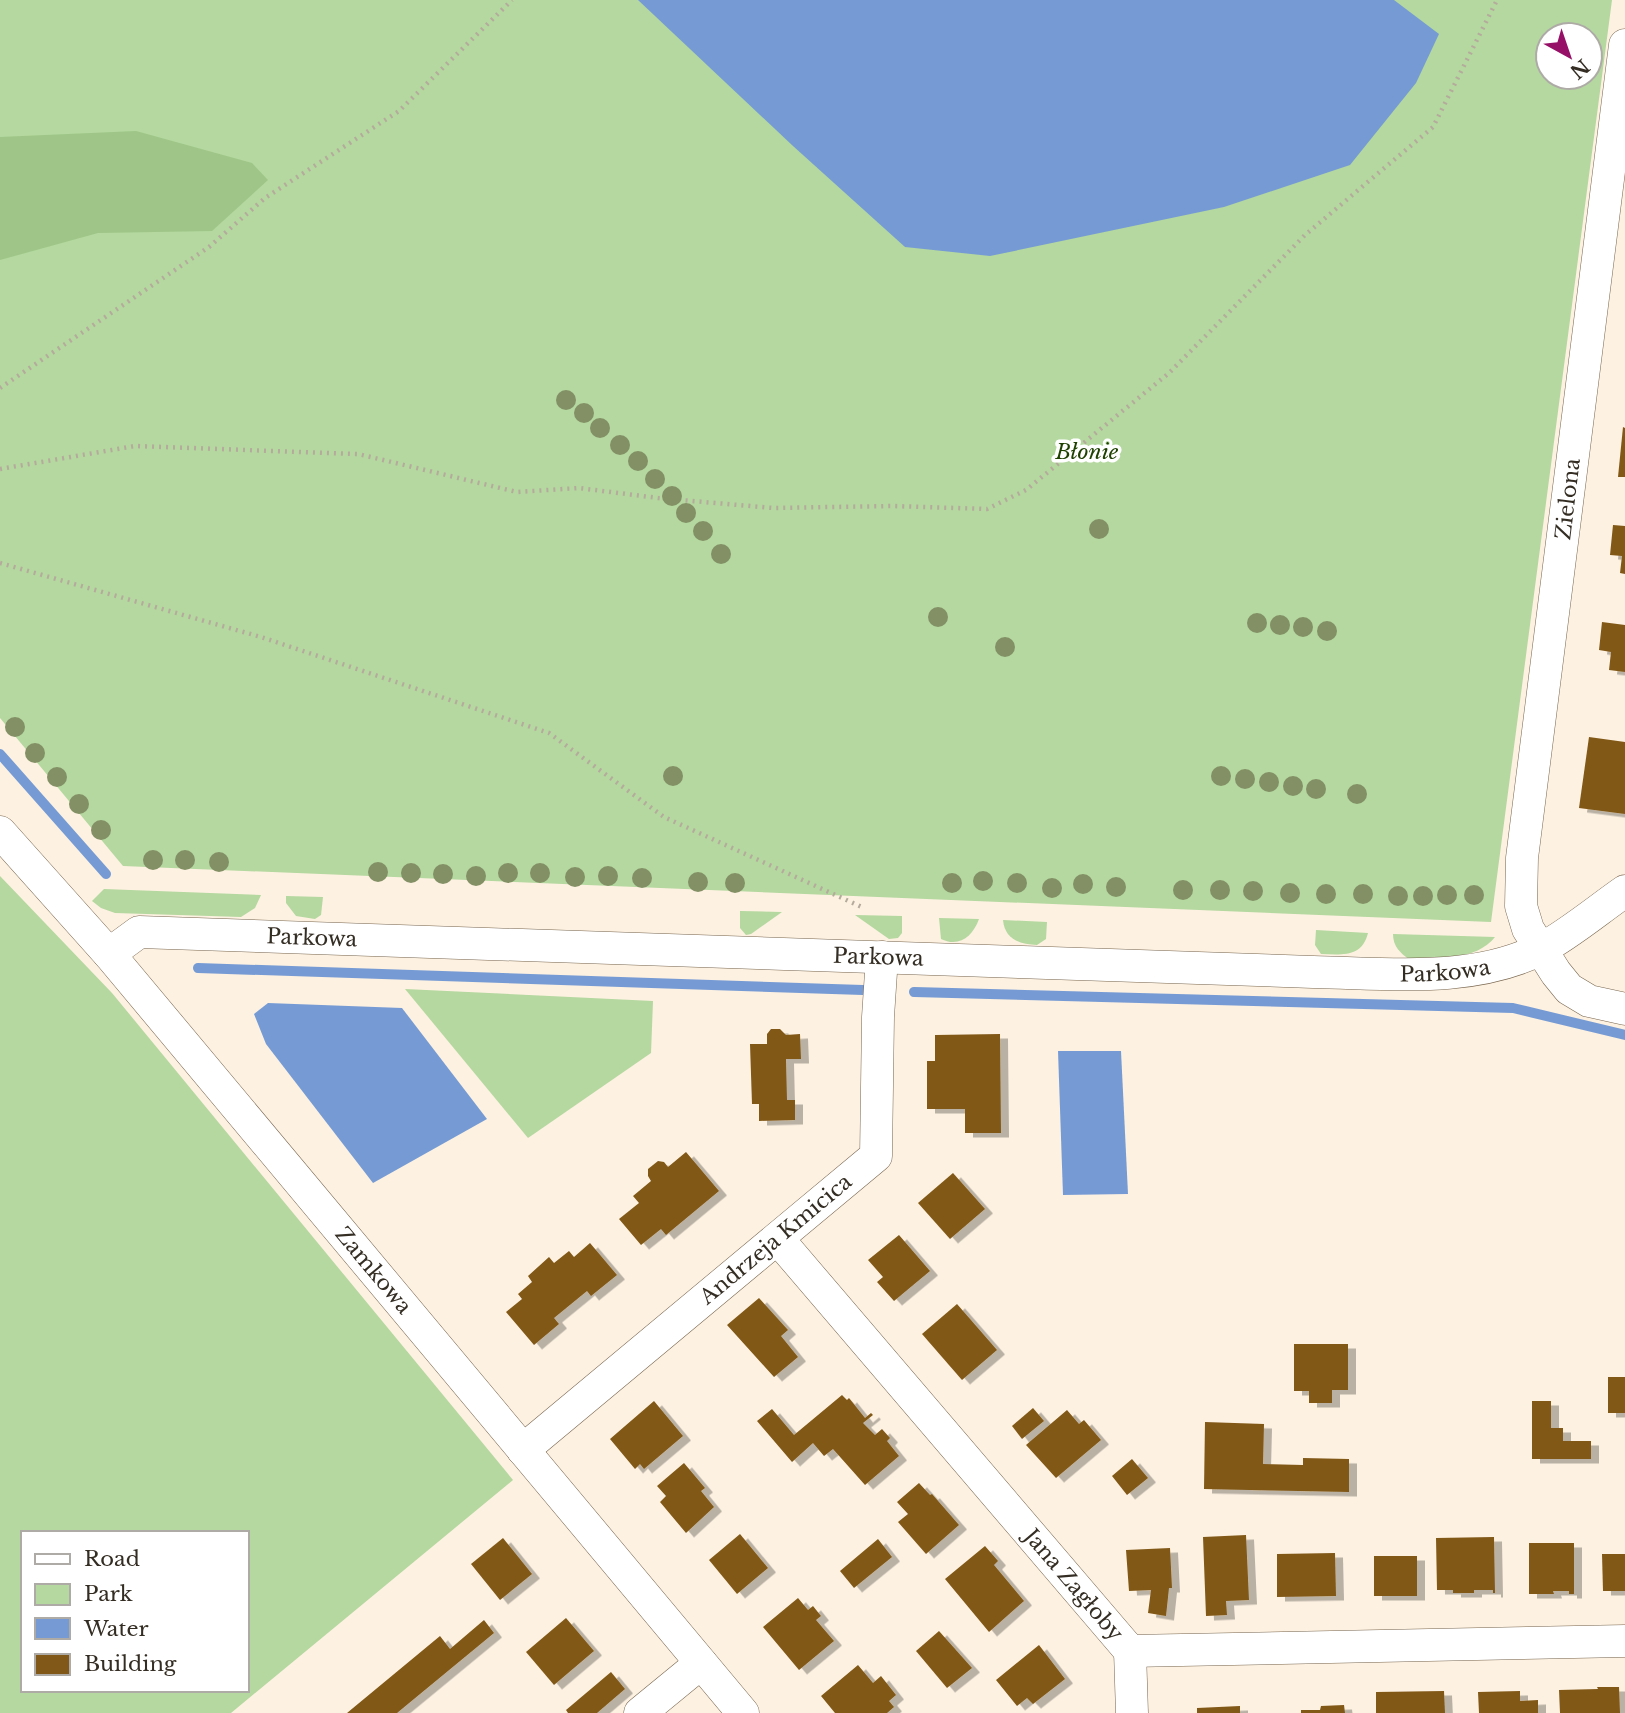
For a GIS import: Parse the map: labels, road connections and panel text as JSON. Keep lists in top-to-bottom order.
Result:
{
  "streets": {
    "street": [
      "Zielona",
      "Parkowa",
      "Andrzeja Kmicica",
      "Zamkowa",
      "Jana Zagłoby"
    ]
  },
  "crossings": [
    ["Zielona", "Parkowa"],
    ["Parkowa", "Andrzeja Kmicica"],
    ["Parkowa", "Zamkowa"],
    ["Andrzeja Kmicica", "Zamkowa"],
    ["Andrzeja Kmicica", "Jana Zagłoby"]
  ],
  "parks": ["Błonie"],
  "legend": [
    "Road",
    "Park",
    "Water",
    "Building"
  ],
  "north": "bottom right"
}
